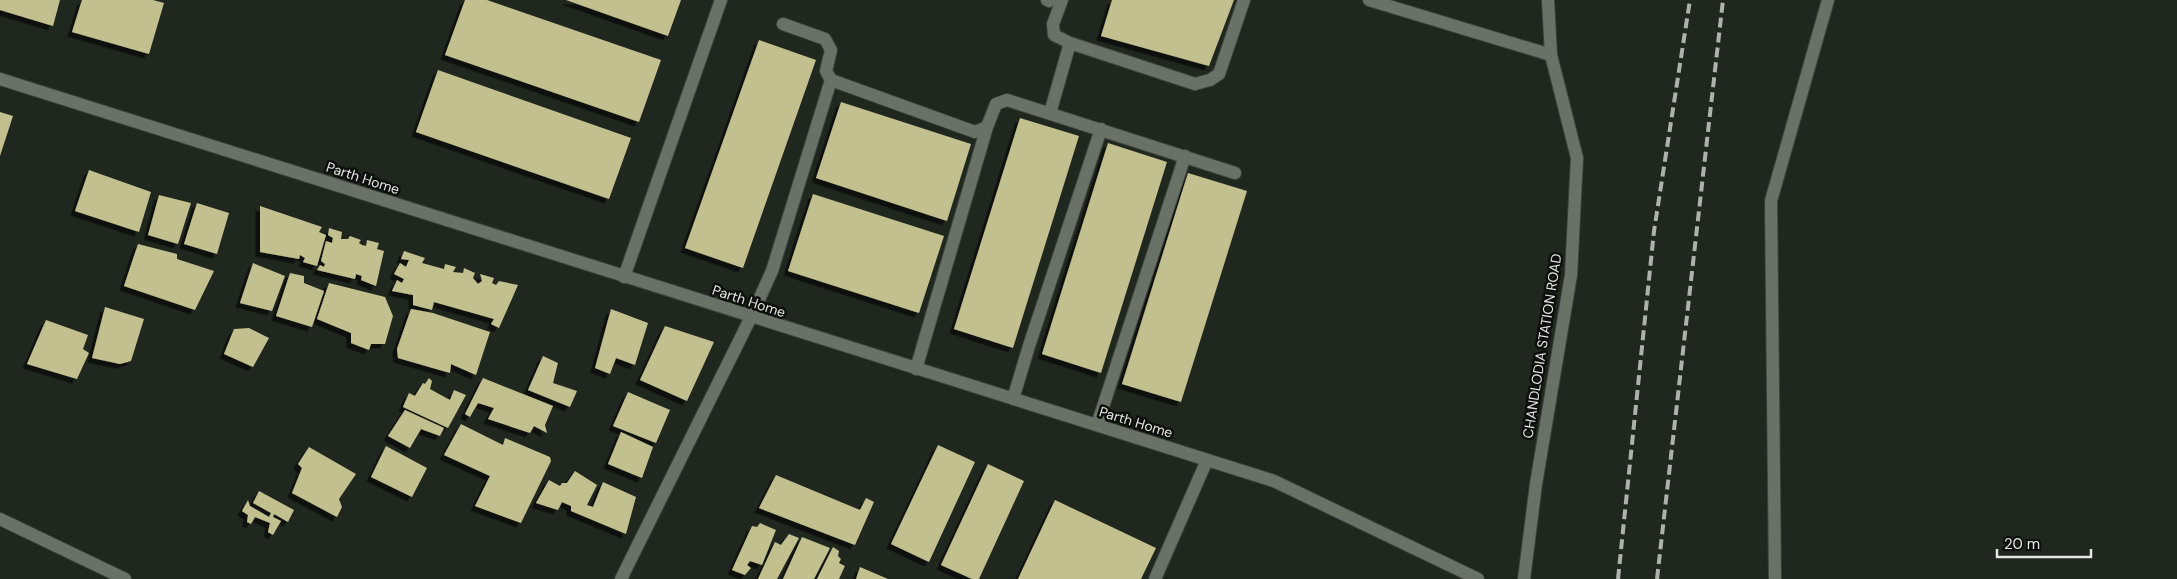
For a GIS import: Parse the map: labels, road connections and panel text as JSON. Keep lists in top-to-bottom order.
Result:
{
  "streets": {
    "street": ["Parth Home", "CHANDLODIA STATION ROAD"]
  },
  "scale_bar": "20 m"
}
